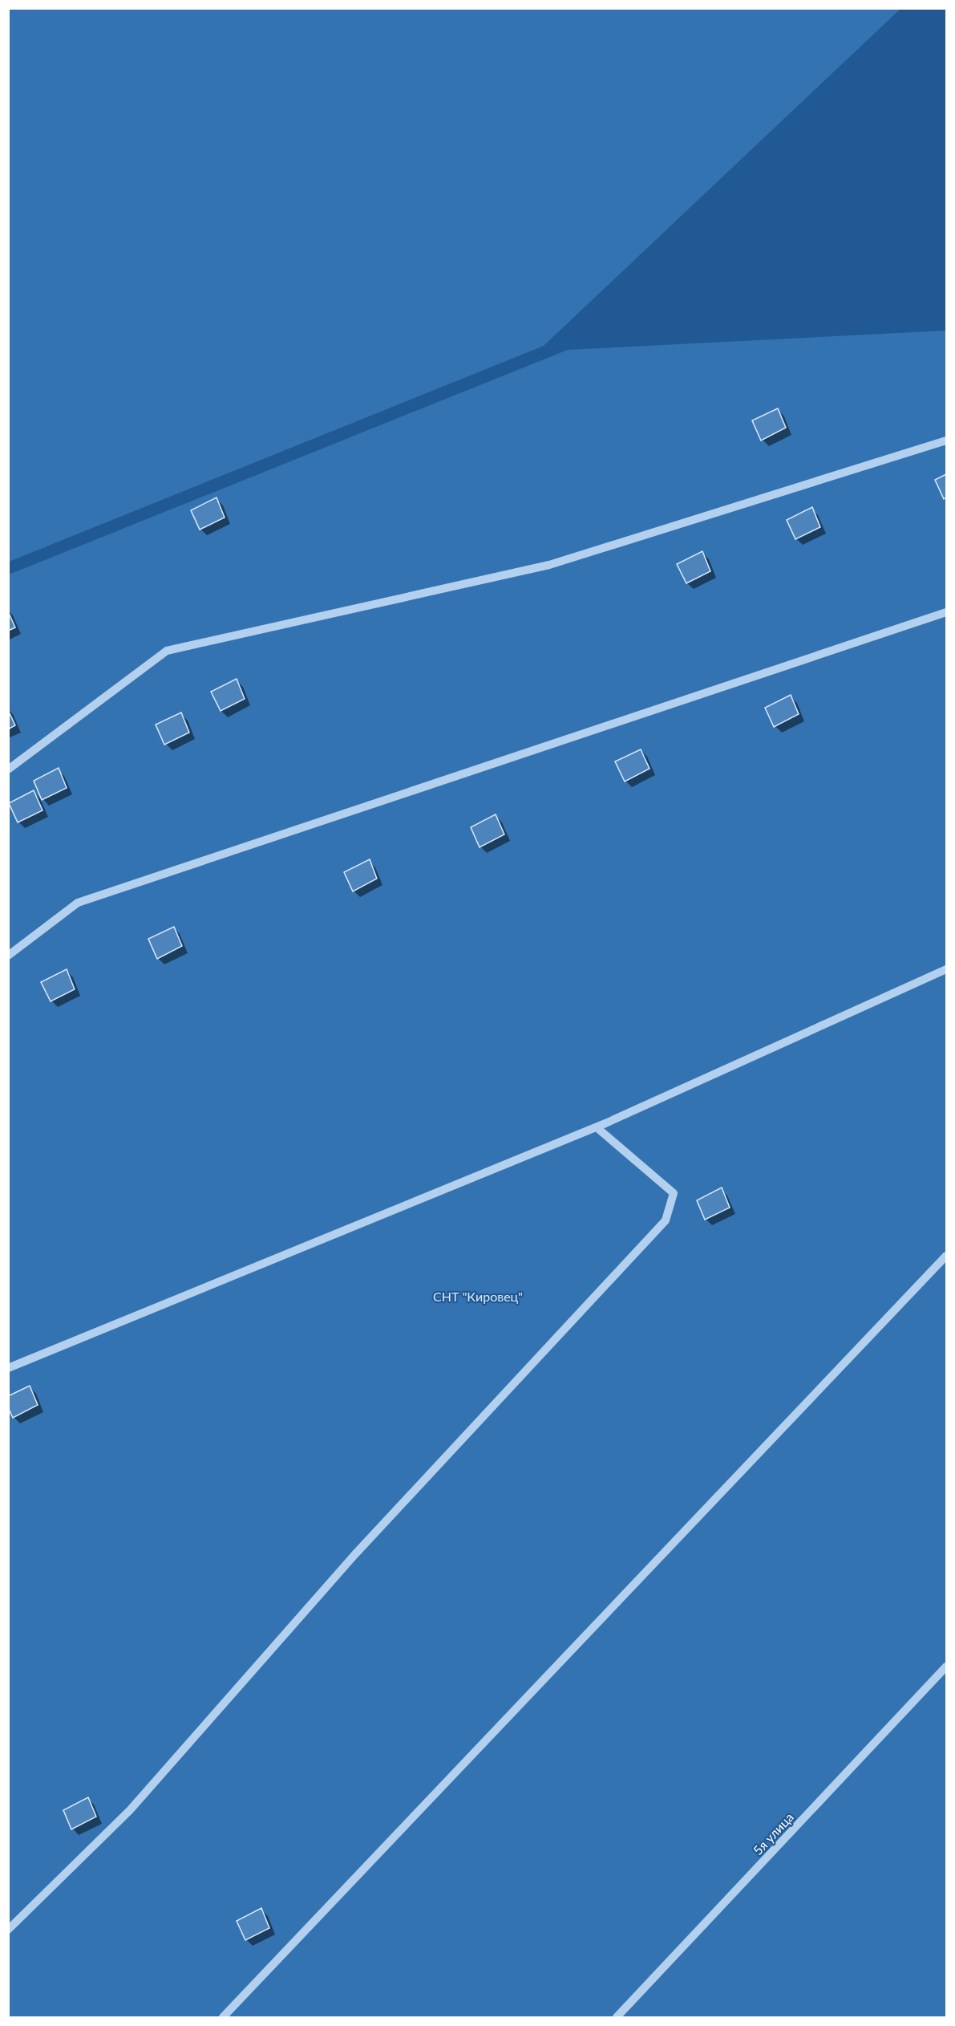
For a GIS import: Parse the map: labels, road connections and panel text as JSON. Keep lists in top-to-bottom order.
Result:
{
  "streets": {
    "street": ["5я улица"]
  },
  "parks": ["СНТ \"Кировец\""]
}
